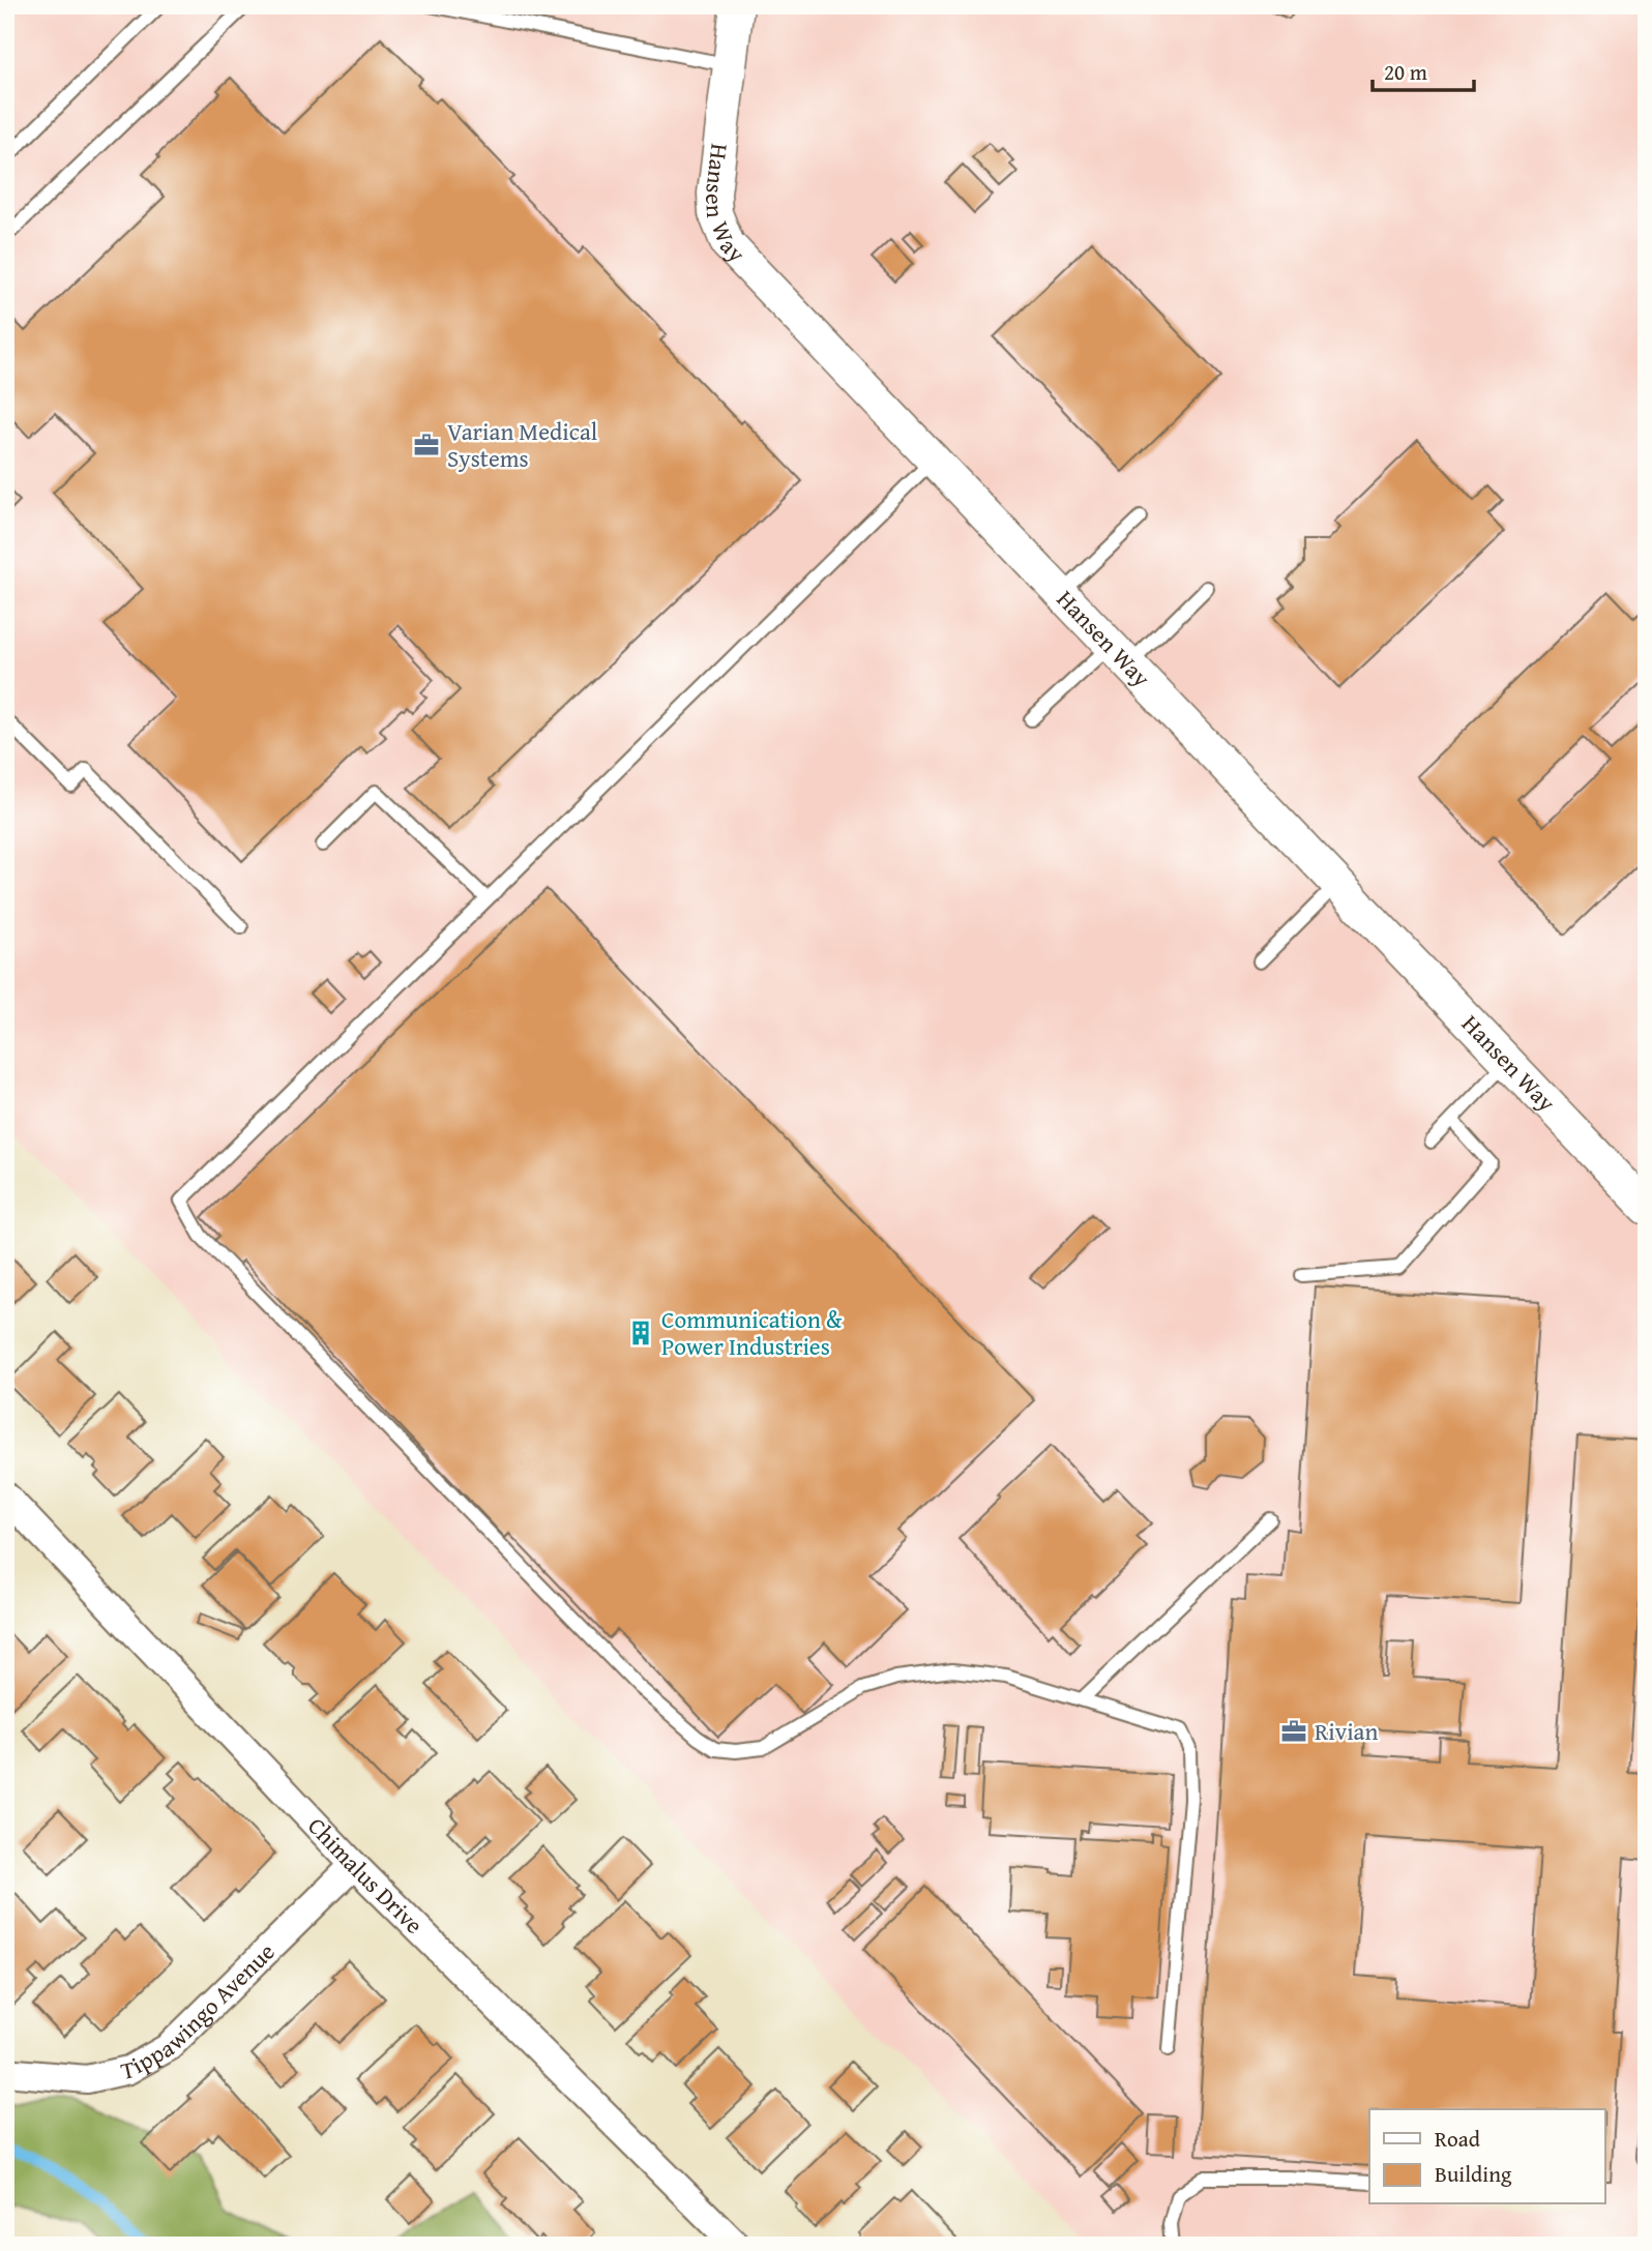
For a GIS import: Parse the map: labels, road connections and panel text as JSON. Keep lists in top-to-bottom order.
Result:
{
  "streets": {
    "street": ["Hansen Way", "Chimalus Drive", "Tippawingo Avenue"]
  },
  "crossings": [
    ["Chimalus Drive", "Tippawingo Avenue"]
  ],
  "places": {
    "office": ["Varian Medical Systems", "Rivian"],
    "building": ["Communication & Power Industries"]
  },
  "legend": ["Road", "Building"],
  "scale_bar": "20 m"
}
